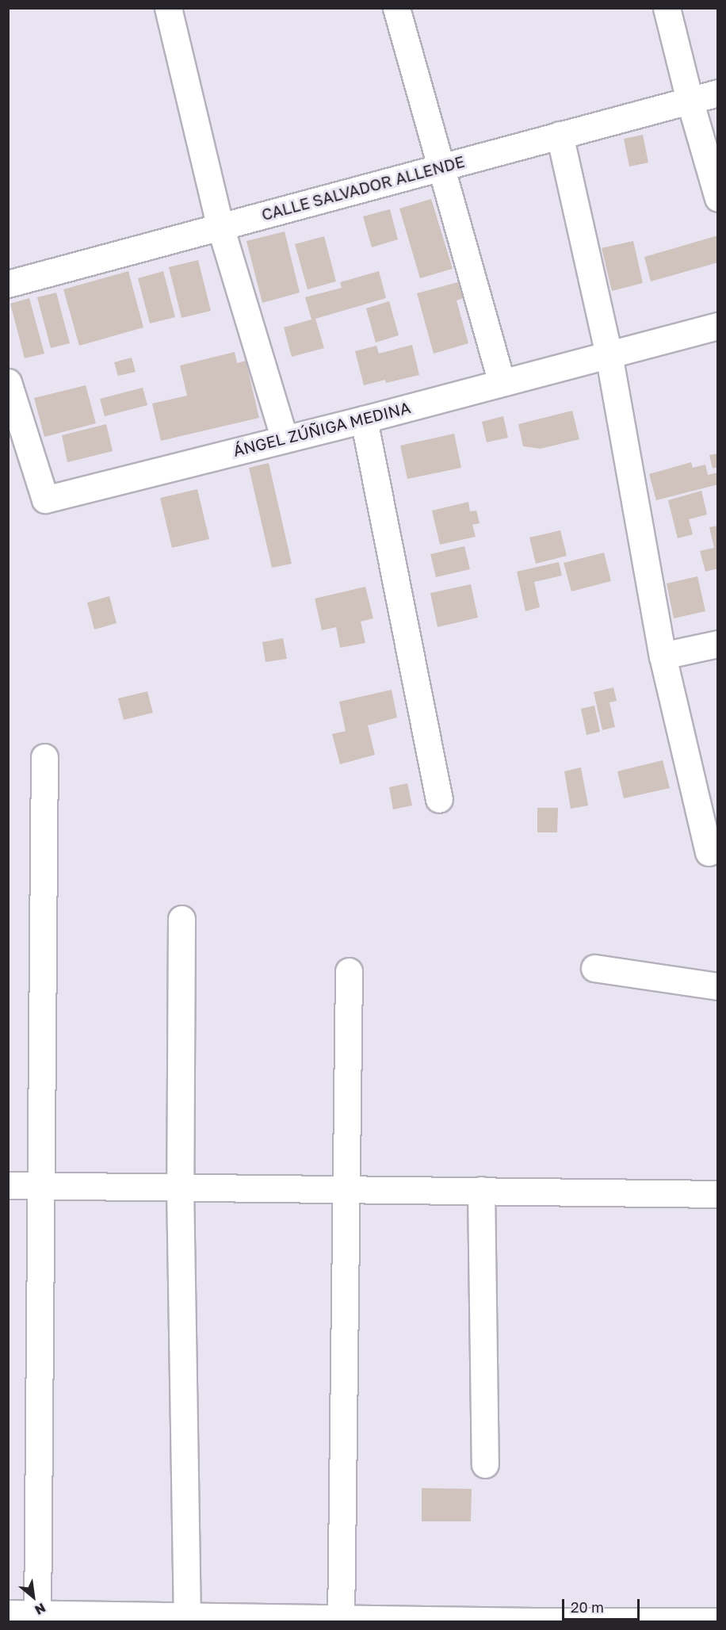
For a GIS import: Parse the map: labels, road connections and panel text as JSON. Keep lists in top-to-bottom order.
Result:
{
  "streets": {
    "street": ["CALLE SALVADOR ALLENDE", "ÁNGEL ZÚÑIGA MEDINA"]
  },
  "scale_bar": "20 m",
  "north": "bottom right"
}
